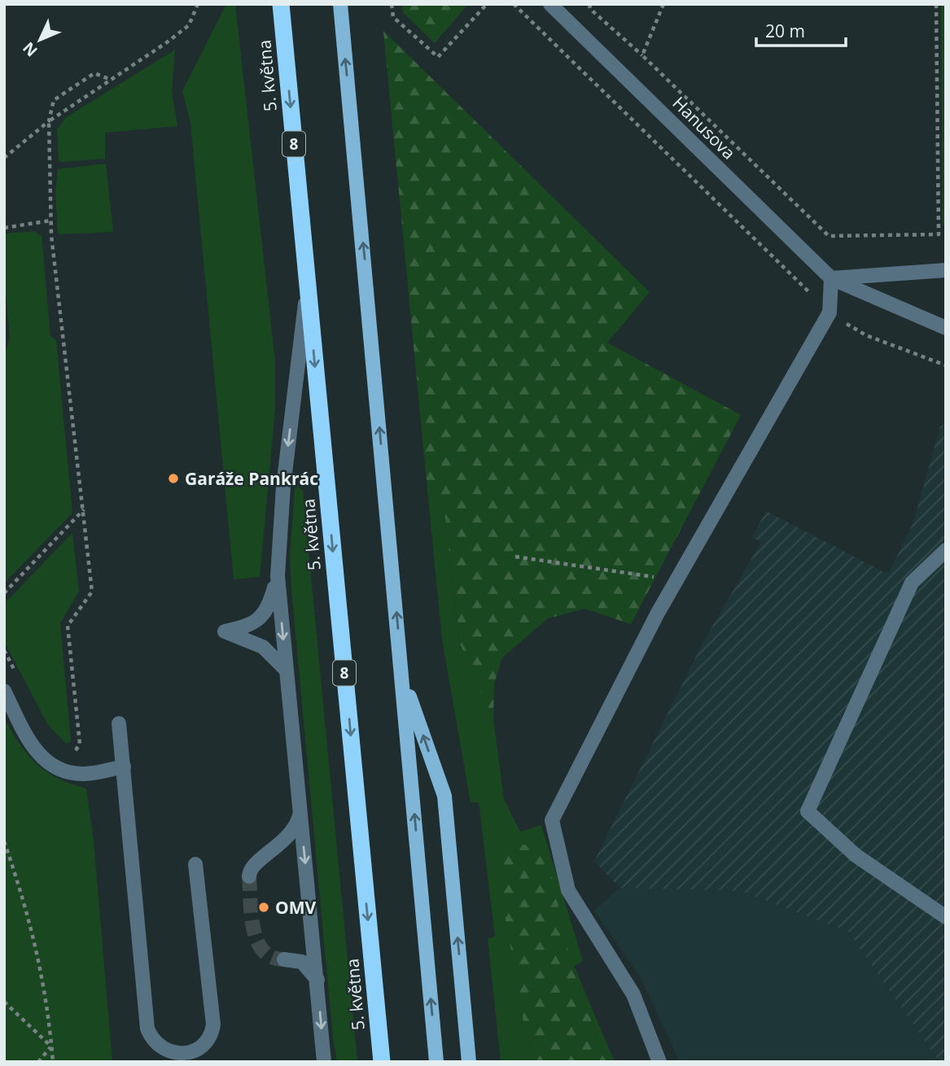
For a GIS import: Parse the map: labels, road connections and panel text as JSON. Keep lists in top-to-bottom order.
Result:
{
  "streets": {
    "highway": ["5. května", "8"],
    "street": ["Hanusova"]
  },
  "one_way": ["5. května"],
  "places": ["Garáže Pankrác", "OMV"],
  "scale_bar": "20 m",
  "north": "bottom left"
}
